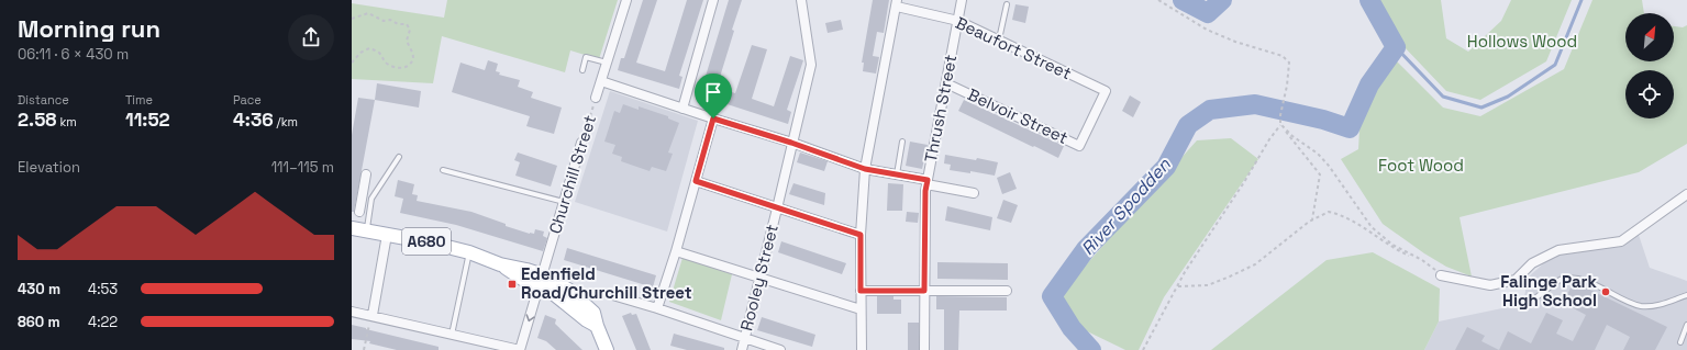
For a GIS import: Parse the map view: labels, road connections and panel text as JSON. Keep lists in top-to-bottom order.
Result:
{
  "streets": {
    "main road": ["A680"],
    "street": [
      "Beaufort Street",
      "Thrush Street",
      "Belvoir Street",
      "Churchill Street",
      "Rooley Street"
    ]
  },
  "crossings": [
    ["Beaufort Street", "Thrush Street"],
    ["Beaufort Street", "Belvoir Street"],
    ["Thrush Street", "Belvoir Street"],
    ["Churchill Street", "A680"]
  ],
  "water": ["River Spodden"],
  "parks": ["Hollows Wood", "Foot Wood"],
  "places": {
    "transit": ["Edenfield Road/Churchill Street"],
    "other": ["Falinge Park High School"]
  },
  "north": "top right",
  "page": {
    "heading": ["Morning run", "06:11 · 6 × 430 m"],
    "stats": [
      ["Distance", "2.58 km"],
      ["Time", "11:52"],
      ["Pace", "4:36 /km"]
    ],
    "chart": ["Elevation", "111–115 m"],
    "list": [
      {
        "name": "430 m",
        "note": "4:53"
      },
      {
        "name": "860 m",
        "note": "4:22"
      }
    ]
  }
}
